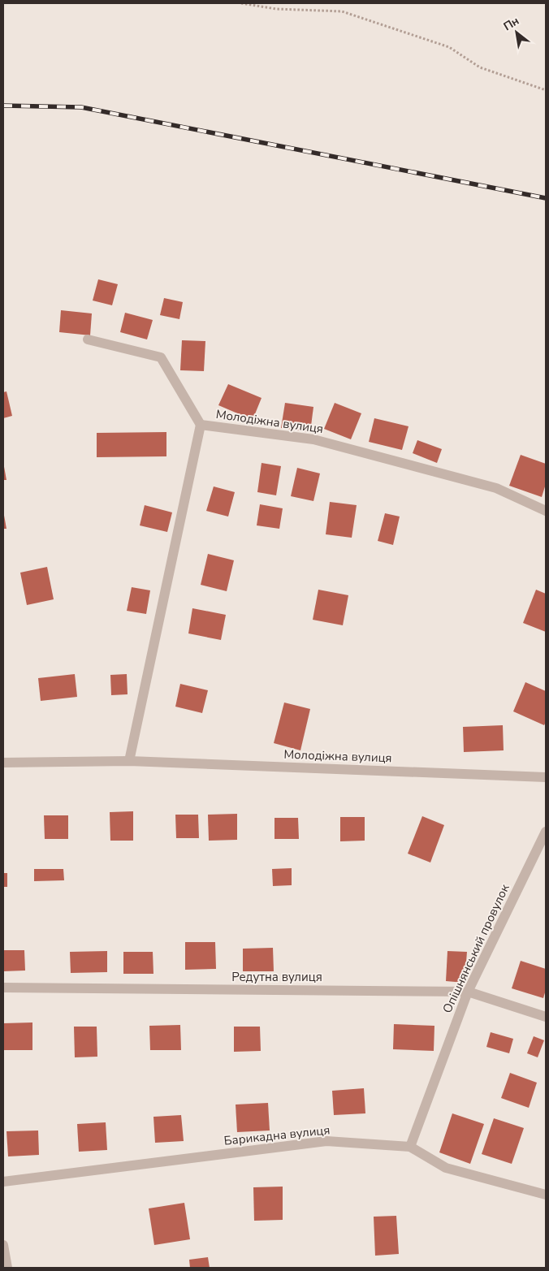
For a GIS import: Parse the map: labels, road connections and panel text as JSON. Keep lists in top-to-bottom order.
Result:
{
  "streets": {
    "street": [
      "Молодіжна вулиця",
      "Опішнянський провулок",
      "Редутна вулиця",
      "Барикадна вулиця"
    ]
  },
  "crossings": [
    ["Опішнянський провулок", "Редутна вулиця"],
    ["Опішнянський провулок", "Барикадна вулиця"]
  ],
  "north": "top left"
}
